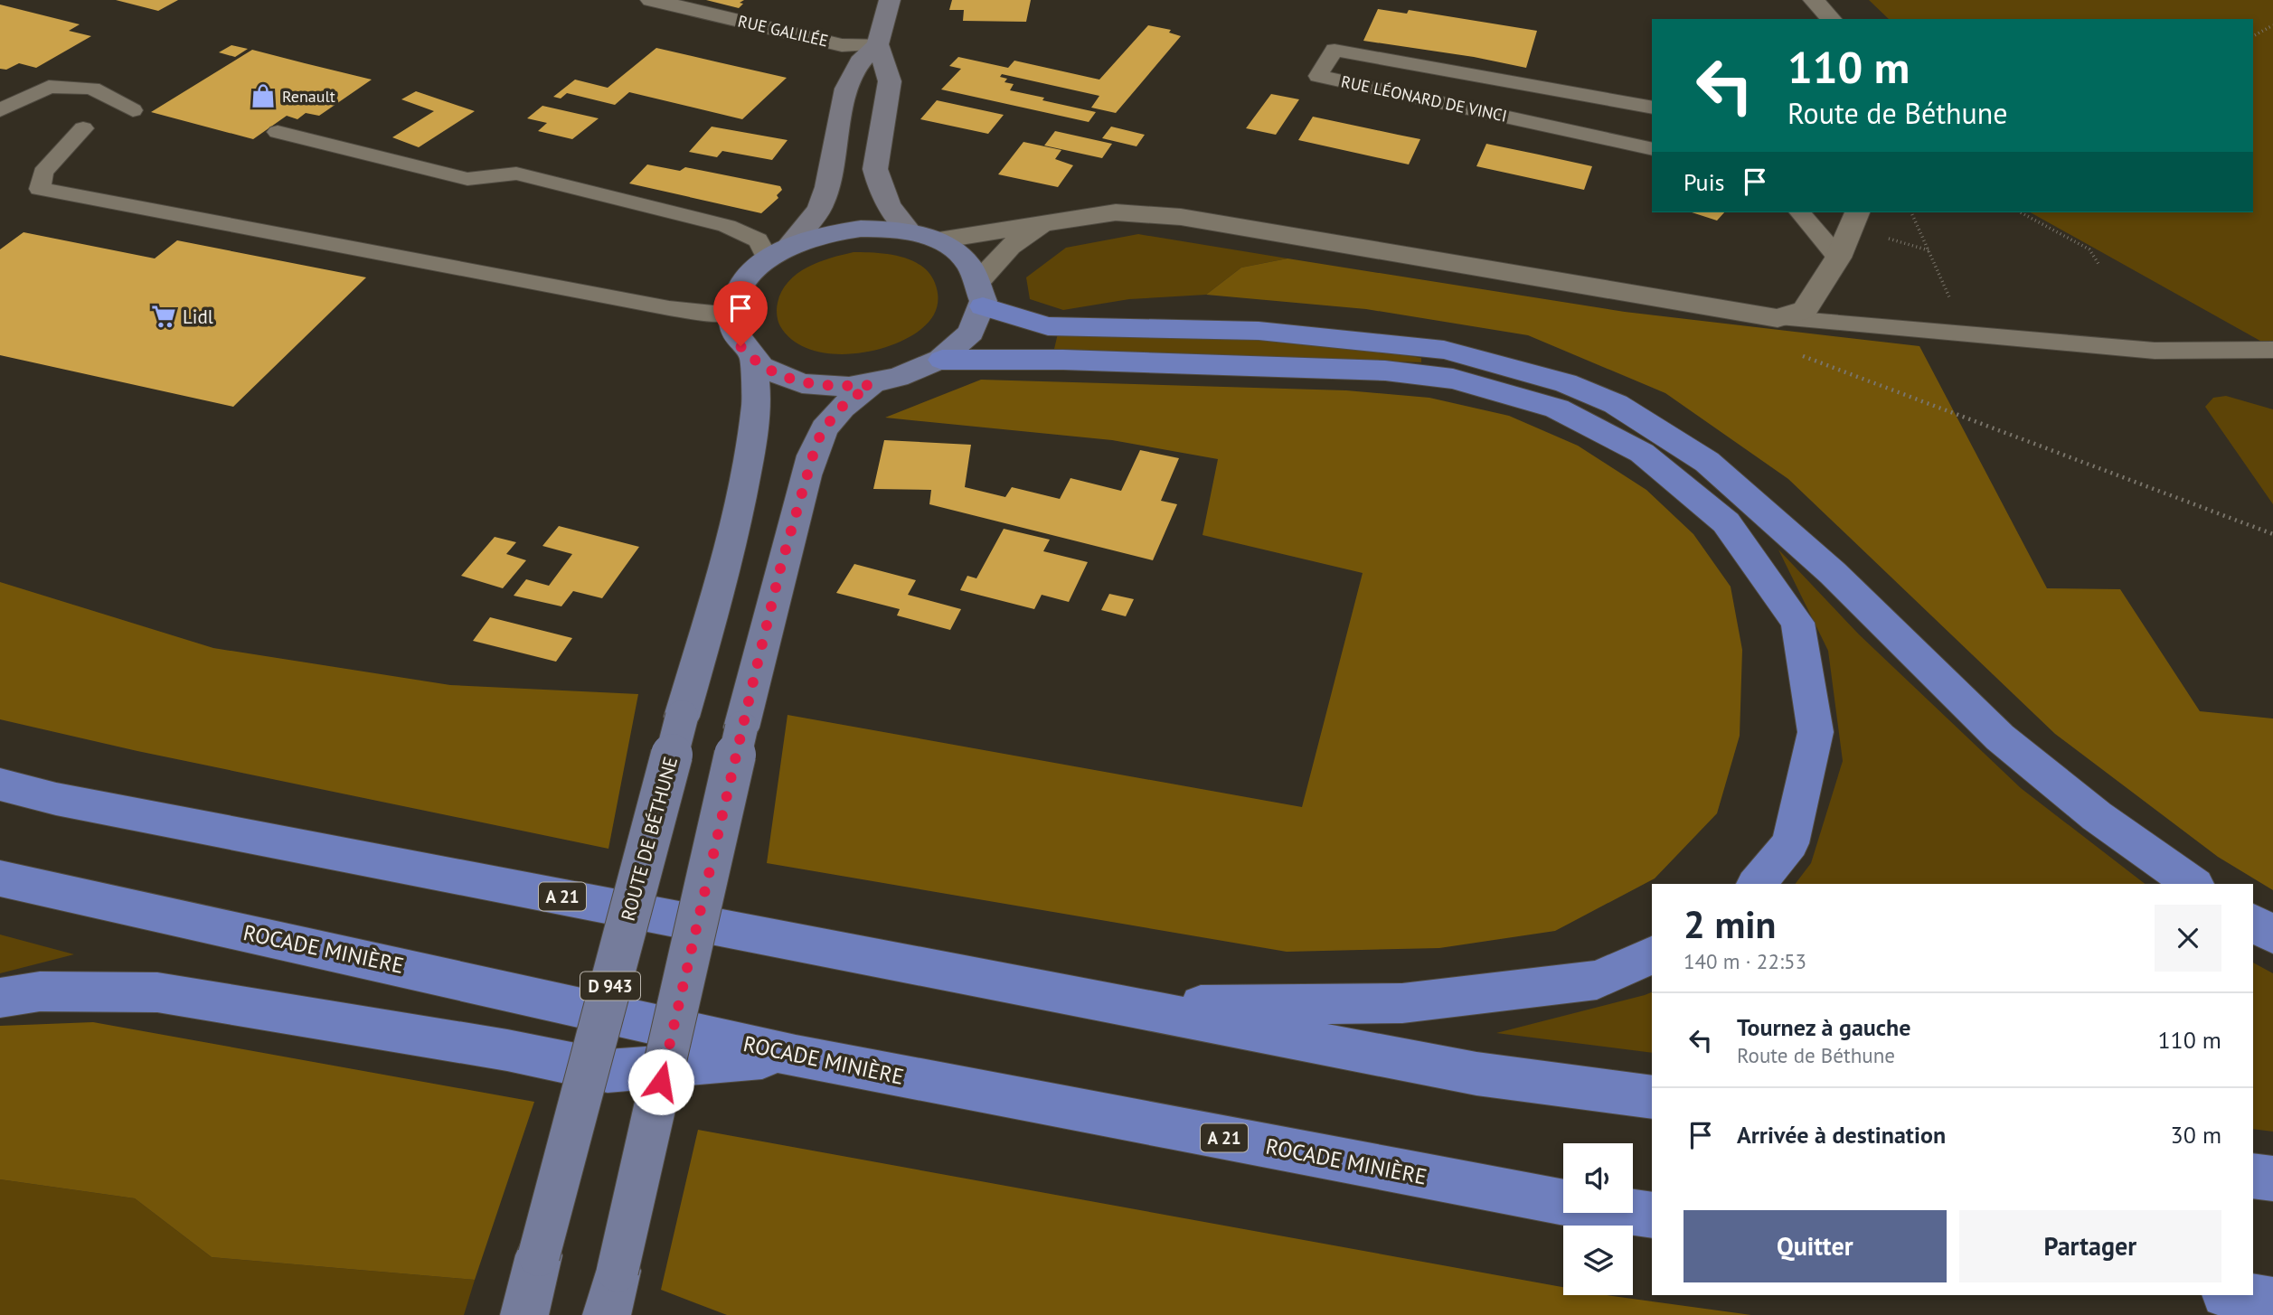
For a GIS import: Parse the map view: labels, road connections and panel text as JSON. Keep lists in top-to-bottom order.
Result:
{
  "streets": {
    "highway": ["A 21", "ROCADE MINIÈRE"],
    "main road": ["ROUTE DE BÉTHUNE", "D 943"],
    "street": ["RUE GALILÉE"],
    "lane": ["RUE LÉONARD DE VINCI"]
  },
  "places": {
    "shop": ["Renault"],
    "supermarket": ["Lidl"]
  },
  "page": {
    "turn": ["110 m", "Route de Béthune"],
    "then": "Puis",
    "heading": ["2 min", "140 m · 22:53"],
    "list": [
      {
        "name": "Tournez à gauche",
        "note": "Route de Béthune",
        "value": "110 m"
      },
      {
        "name": "Arrivée à destination",
        "value": "30 m"
      }
    ],
    "buttons": ["Quitter", "Partager"]
  }
}
